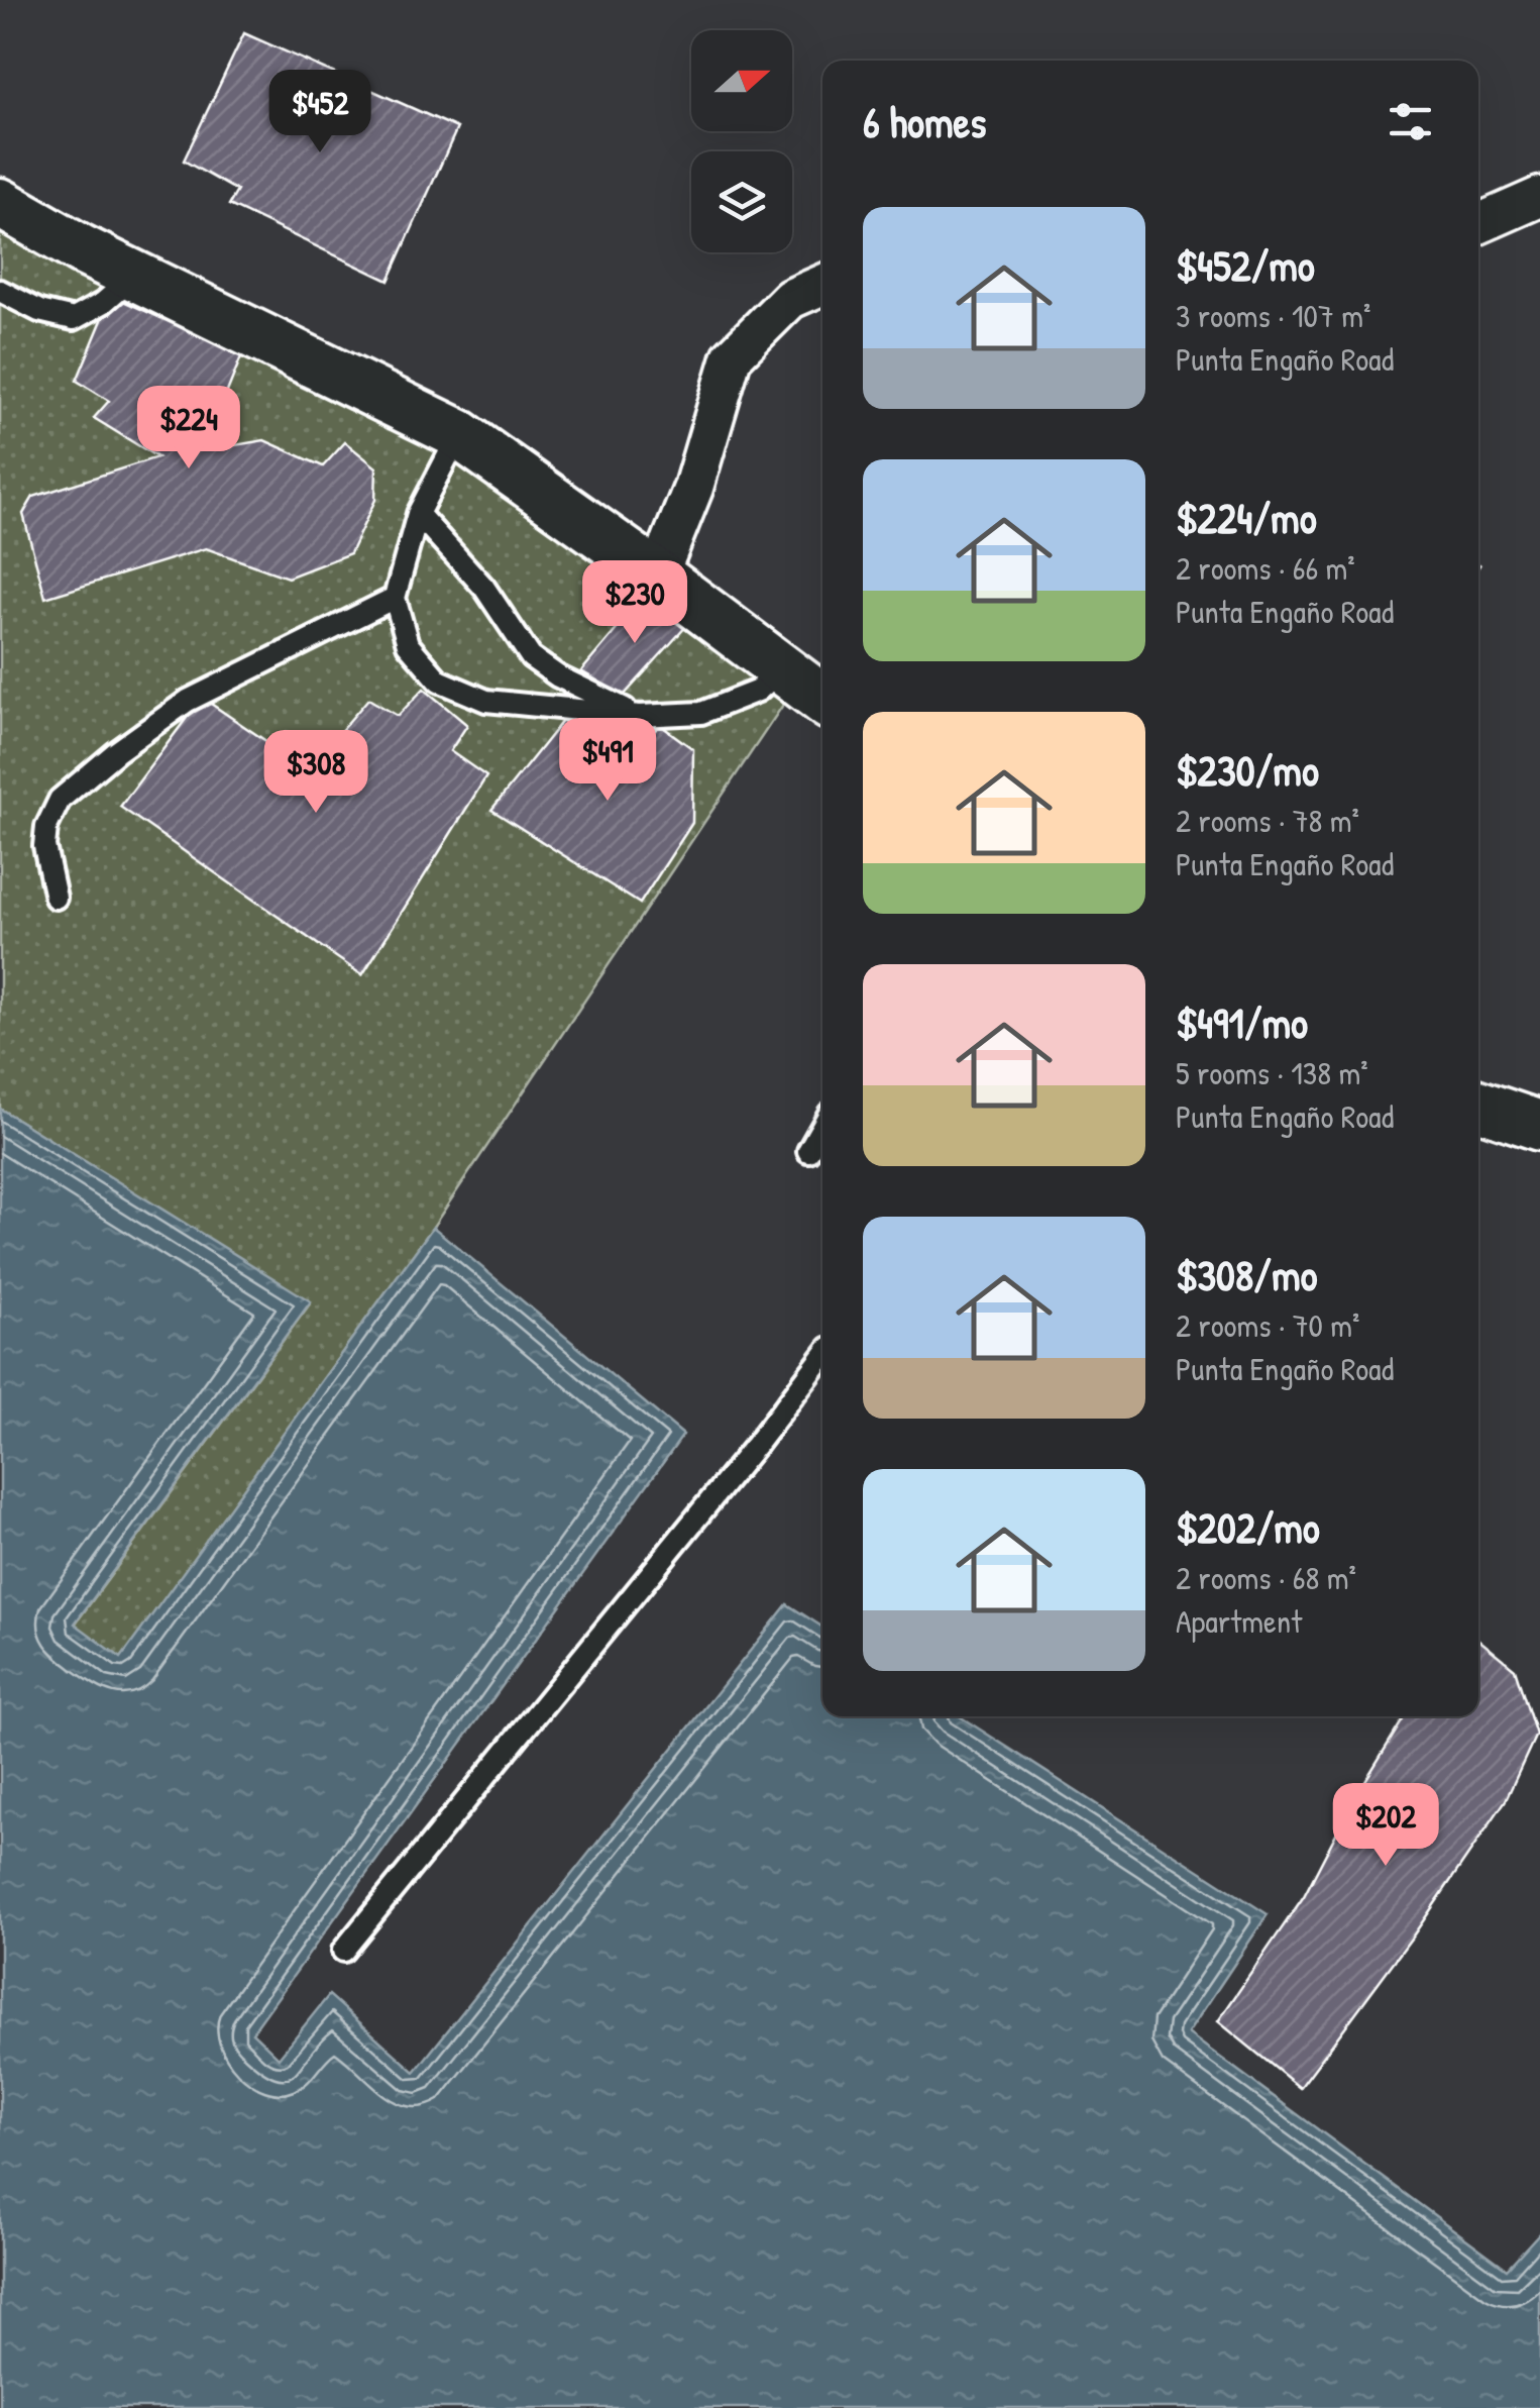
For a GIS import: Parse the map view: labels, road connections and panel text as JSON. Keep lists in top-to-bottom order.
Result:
{
  "north": "right",
  "page": {
    "heading": "6 homes",
    "price": [
      "$452",
      "$224",
      "$230",
      "$491",
      "$308",
      "$202"
    ],
    "list": [
      {
        "name": "$452/mo",
        "note": "3 rooms · 107 m² · Punta Engaño Road"
      },
      {
        "name": "$224/mo",
        "note": "2 rooms · 66 m² · Punta Engaño Road"
      },
      {
        "name": "$230/mo",
        "note": "2 rooms · 78 m² · Punta Engaño Road"
      },
      {
        "name": "$491/mo",
        "note": "5 rooms · 138 m² · Punta Engaño Road"
      },
      {
        "name": "$308/mo",
        "note": "2 rooms · 70 m² · Punta Engaño Road"
      },
      {
        "name": "$202/mo",
        "note": "2 rooms · 68 m² · Apartment"
      }
    ]
  }
}
